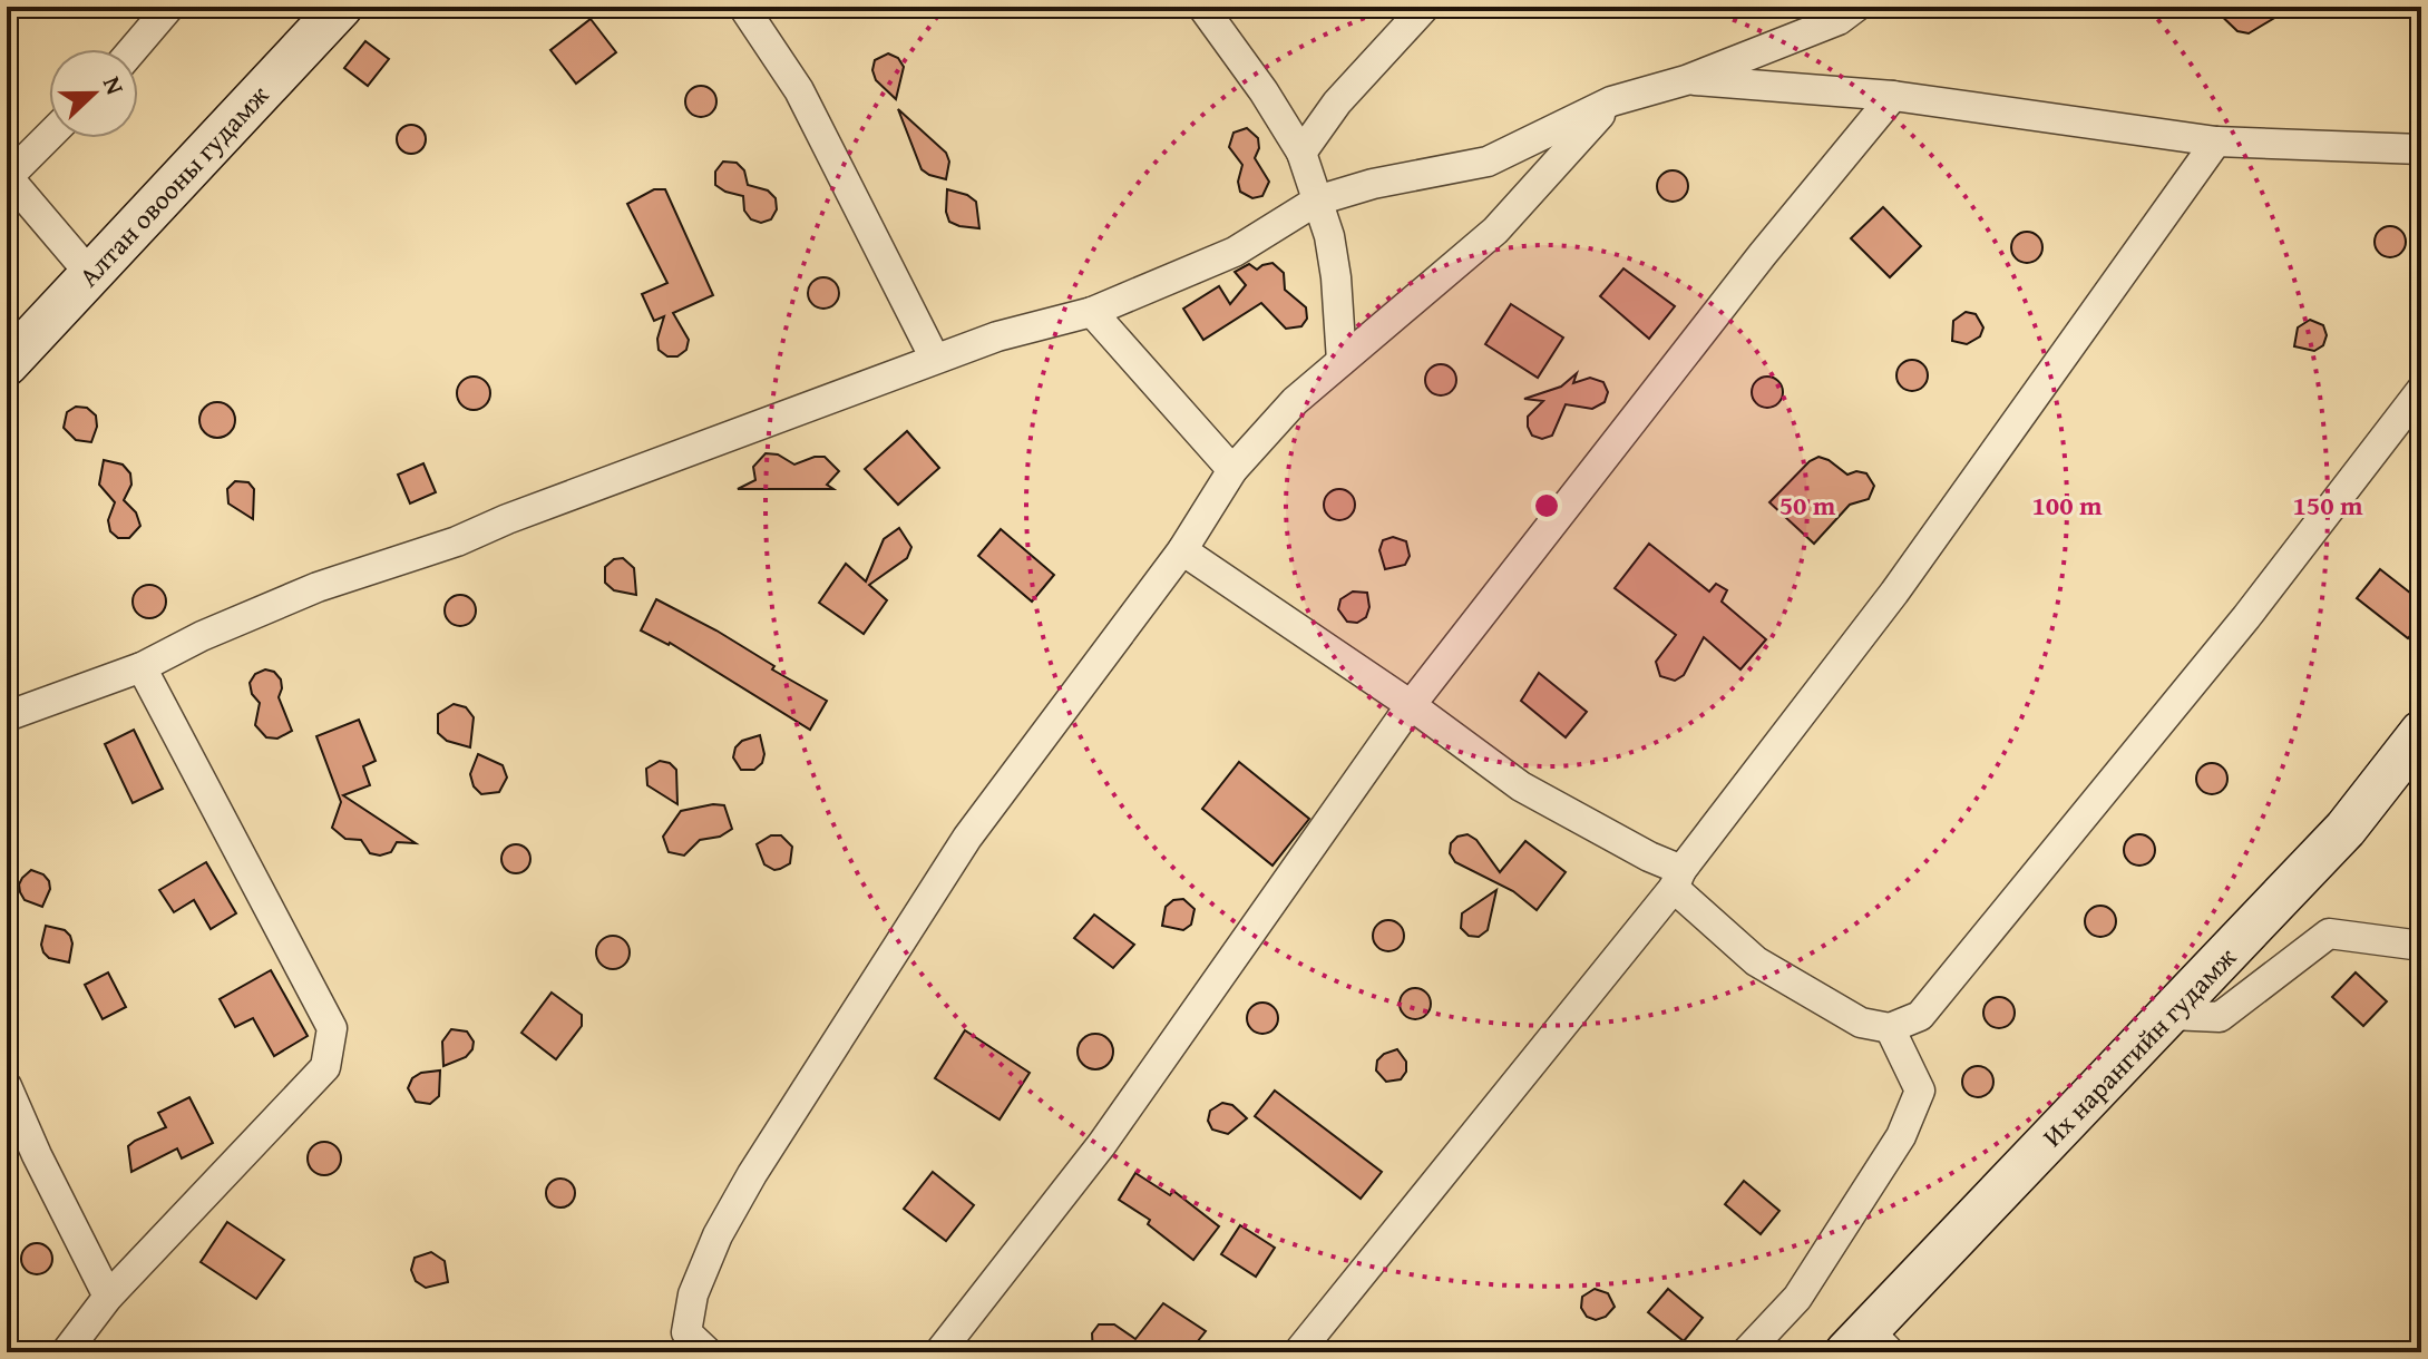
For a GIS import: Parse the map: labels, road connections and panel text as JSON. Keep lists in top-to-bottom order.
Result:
{
  "streets": {
    "main road": ["Алтан овооны гудамж", "Их нарангийн гудамж"]
  },
  "north": "right",
  "rings": ["50 m", "100 m", "150 m"]
}
